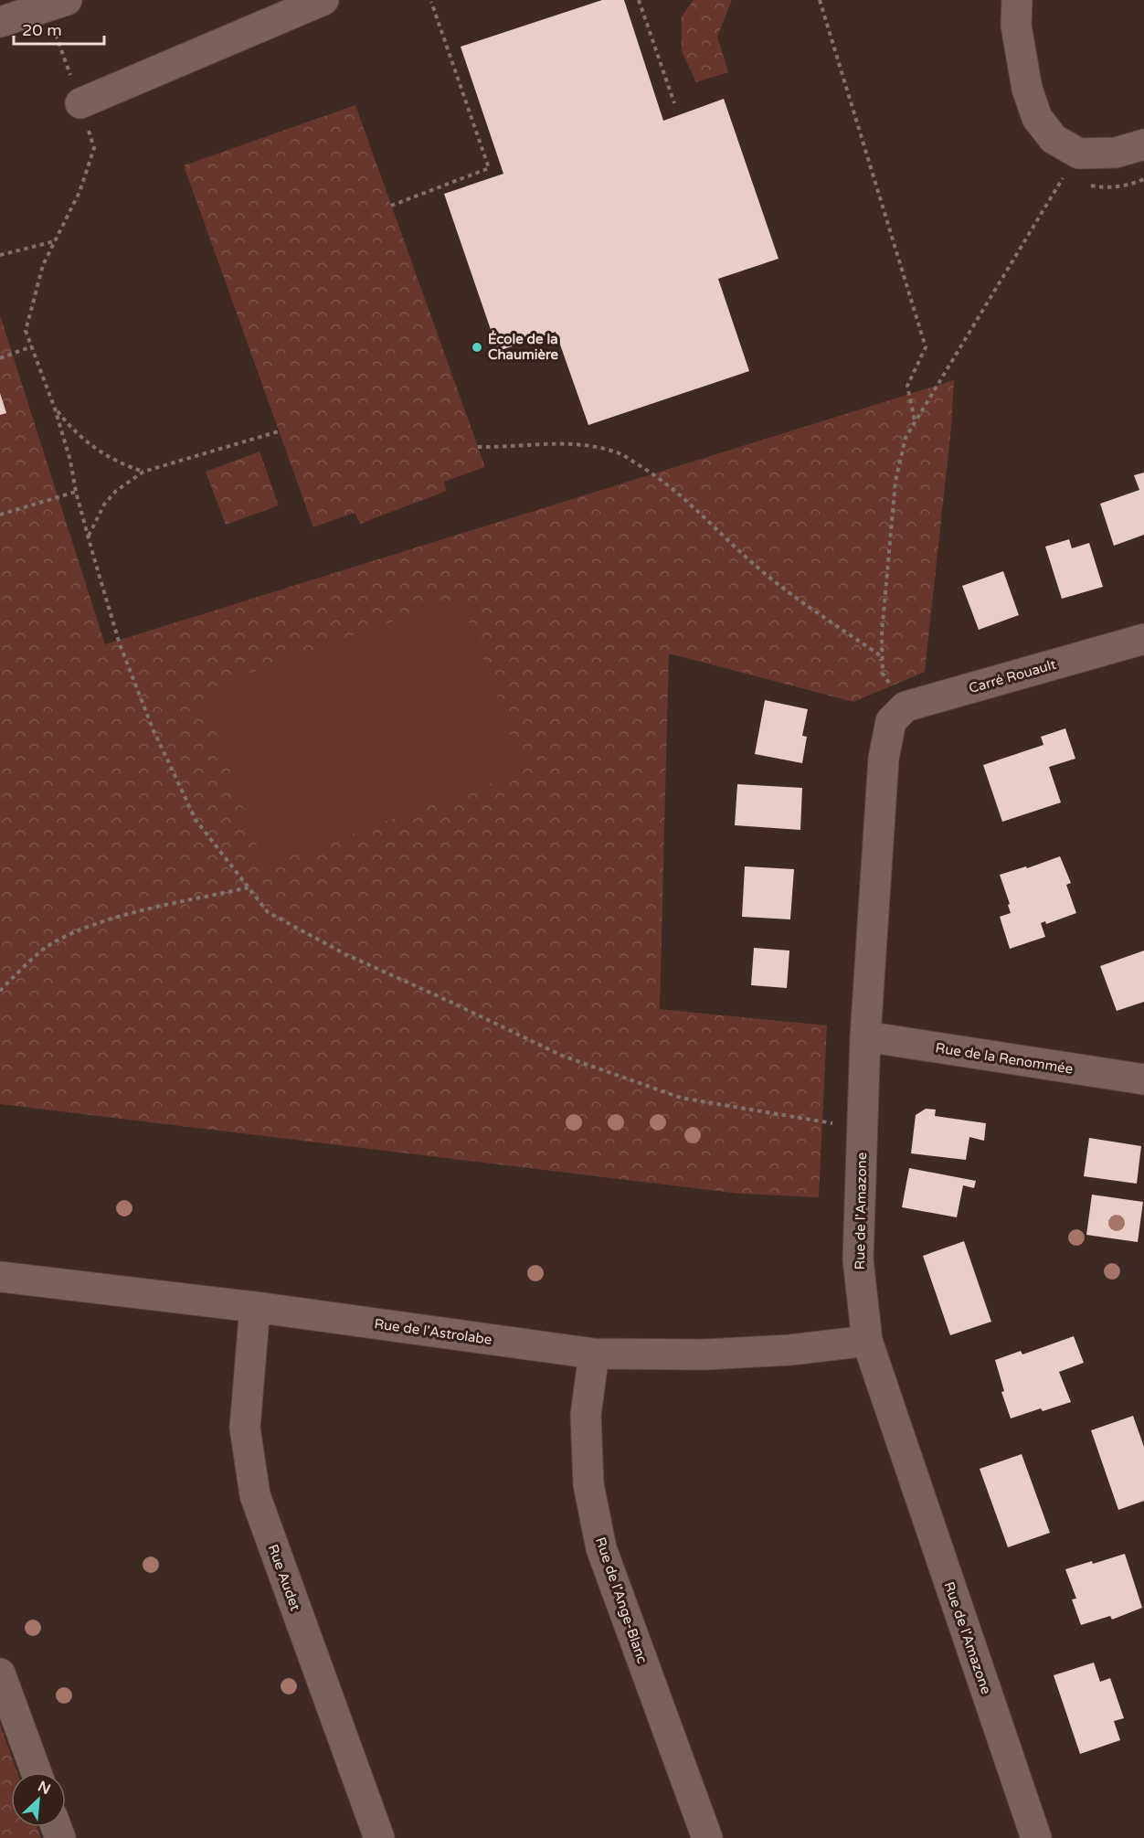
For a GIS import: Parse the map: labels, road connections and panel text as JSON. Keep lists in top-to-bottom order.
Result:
{
  "streets": {
    "street": [
      "Carré Rouault",
      "Rue de la Renommée",
      "Rue de l'Amazone",
      "Rue de l'Astrolabe",
      "Rue Audet",
      "Rue de l'Ange-Blanc"
    ]
  },
  "crossings": [
    ["Carré Rouault", "Rue de l'Amazone"],
    ["Rue de la Renommée", "Rue de l'Amazone"],
    ["Rue de l'Amazone", "Rue de l'Astrolabe"],
    ["Rue de l'Astrolabe", "Rue Audet"],
    ["Rue de l'Astrolabe", "Rue de l'Ange-Blanc"]
  ],
  "places": ["École de la Chaumière"],
  "scale_bar": "20 m",
  "north": "top right"
}
